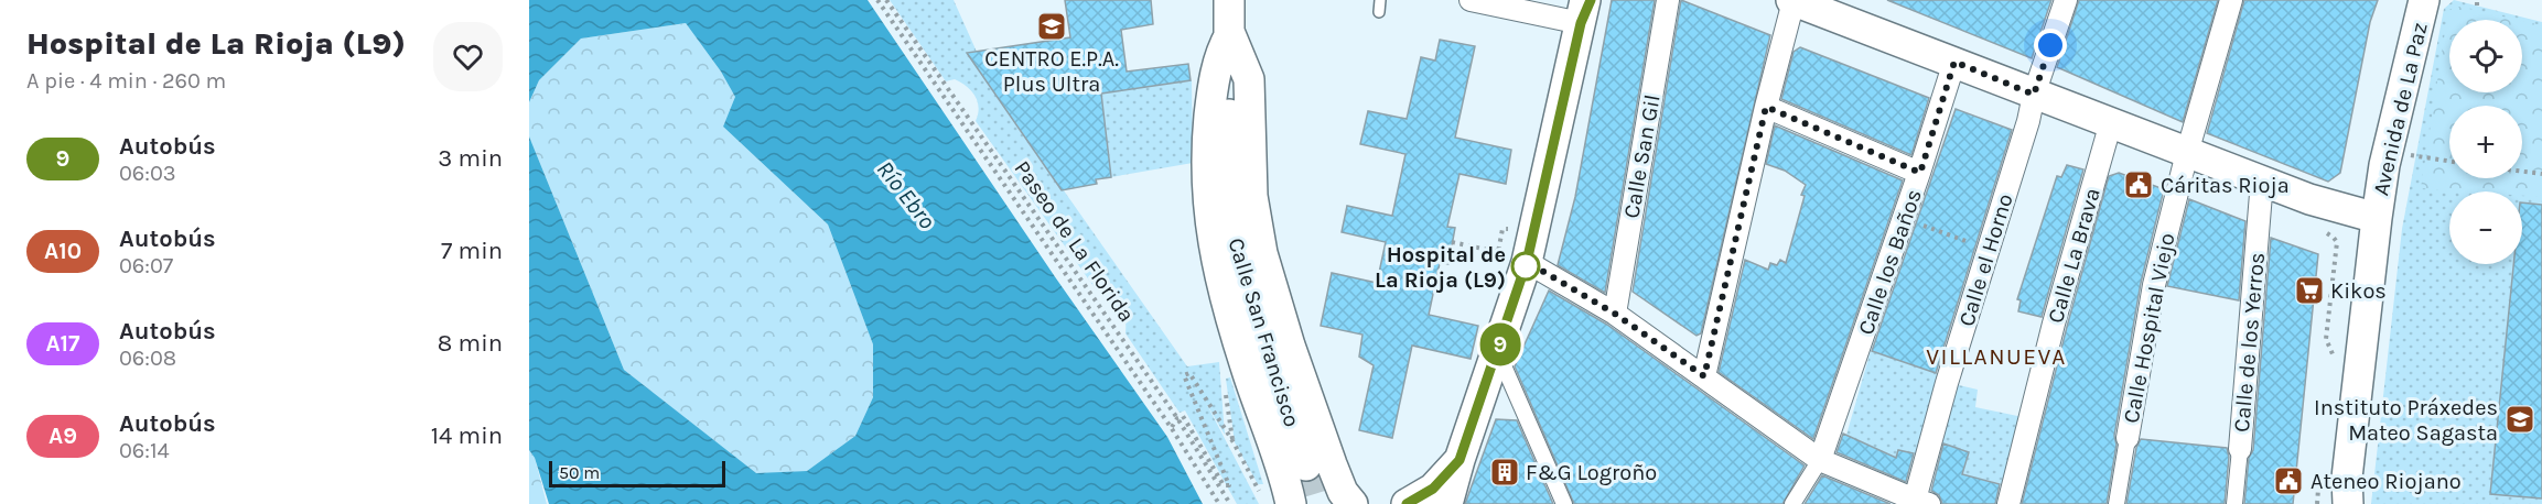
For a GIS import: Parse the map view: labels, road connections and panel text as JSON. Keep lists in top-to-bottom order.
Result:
{
  "streets": {
    "main road": ["Avenida de La Paz", "Calle San Francisco"],
    "street": [
      "Calle San Gil",
      "Calle La Brava",
      "Calle el Horno",
      "Calle los Baños",
      "Calle Hospital Viejo",
      "Calle de los Yerros"
    ],
    "path": ["Paseo de La Florida"]
  },
  "districts": ["VILLANUEVA"],
  "water": ["Río Ebro"],
  "places": {
    "school or university": ["CENTRO E.P.A. Plus Ultra", "Instituto Práxedes Mateo Sagasta"],
    "public building": ["Cáritas Rioja", "Ateneo Riojano"],
    "other": ["Hospital de La Rioja (L9)"],
    "supermarket": ["Kikos"],
    "building": ["F&G Logroño"]
  },
  "lines": ["bus line 9"],
  "scale_bar": "50 m",
  "page": {
    "heading": ["Hospital de La Rioja (L9)", "A pie · 4 min · 260 m"],
    "on_map": "9",
    "map_buttons": ["+", "−"],
    "list": [
      {
        "mark": "9",
        "name": "Autobús",
        "note": "06:03",
        "value": "3 min"
      },
      {
        "mark": "A10",
        "name": "Autobús",
        "note": "06:07",
        "value": "7 min"
      },
      {
        "mark": "A17",
        "name": "Autobús",
        "note": "06:08",
        "value": "8 min"
      },
      {
        "mark": "A9",
        "name": "Autobús",
        "note": "06:14",
        "value": "14 min"
      }
    ],
    "scale": "50 m"
  }
}
